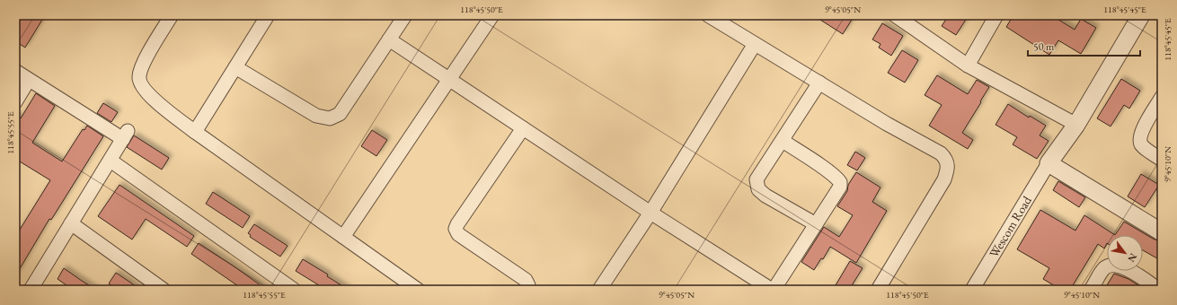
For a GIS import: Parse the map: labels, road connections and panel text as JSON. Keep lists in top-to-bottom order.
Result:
{
  "streets": {
    "street": ["Wescom Road"]
  },
  "scale_bar": "50 m",
  "north": "bottom right",
  "coordinates": [
    "118°45'50\"E",
    "9°45'05\"N",
    "118°45'45\"E",
    "118°45'55\"E",
    "9°45'10\"N"
  ]
}
